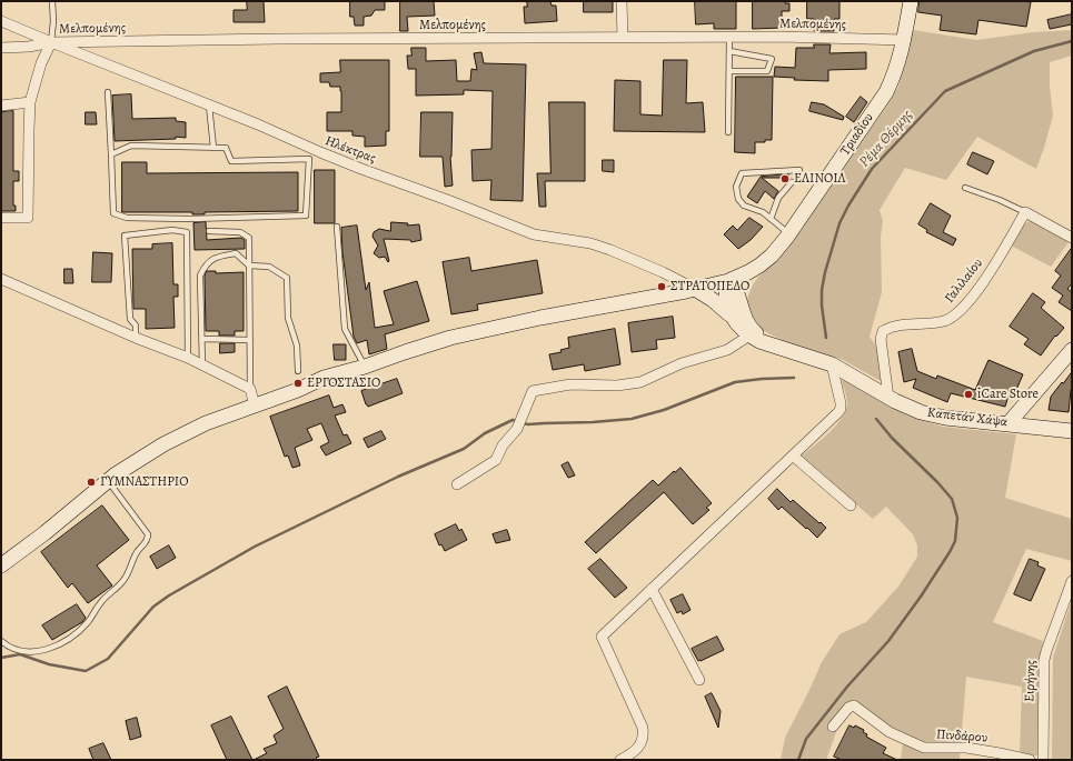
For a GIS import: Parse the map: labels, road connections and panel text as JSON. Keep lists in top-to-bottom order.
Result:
{
  "streets": {
    "main road": ["Τριαδίου", "Καπετάν Χάψα"],
    "street": [
      "Μελπομένης",
      "Ηλέκτρας",
      "Γαλιλαίου",
      "Ειρήνης",
      "Πινδάρου"
    ]
  },
  "crossings": [
    ["Μελπομένης", "Τριαδίου"],
    ["Μελπομένης", "Ηλέκτρας"],
    ["Τριαδίου", "Ηλέκτρας"],
    ["Τριαδίου", "Καπετάν Χάψα"],
    ["Γαλιλαίου", "Καπετάν Χάψα"]
  ],
  "water": ["Ρέμα Θέρμης"],
  "places": [
    "ΕΛΙΝΟΙΛ",
    "ΣΤΡΑΤΟΠΕΔΟ",
    "ΕΡΓΟΣΤΑΣΙΟ",
    "iCare Store",
    "ΓΥΜΝΑΣΤΗΡΙΟ"
  ]
}
